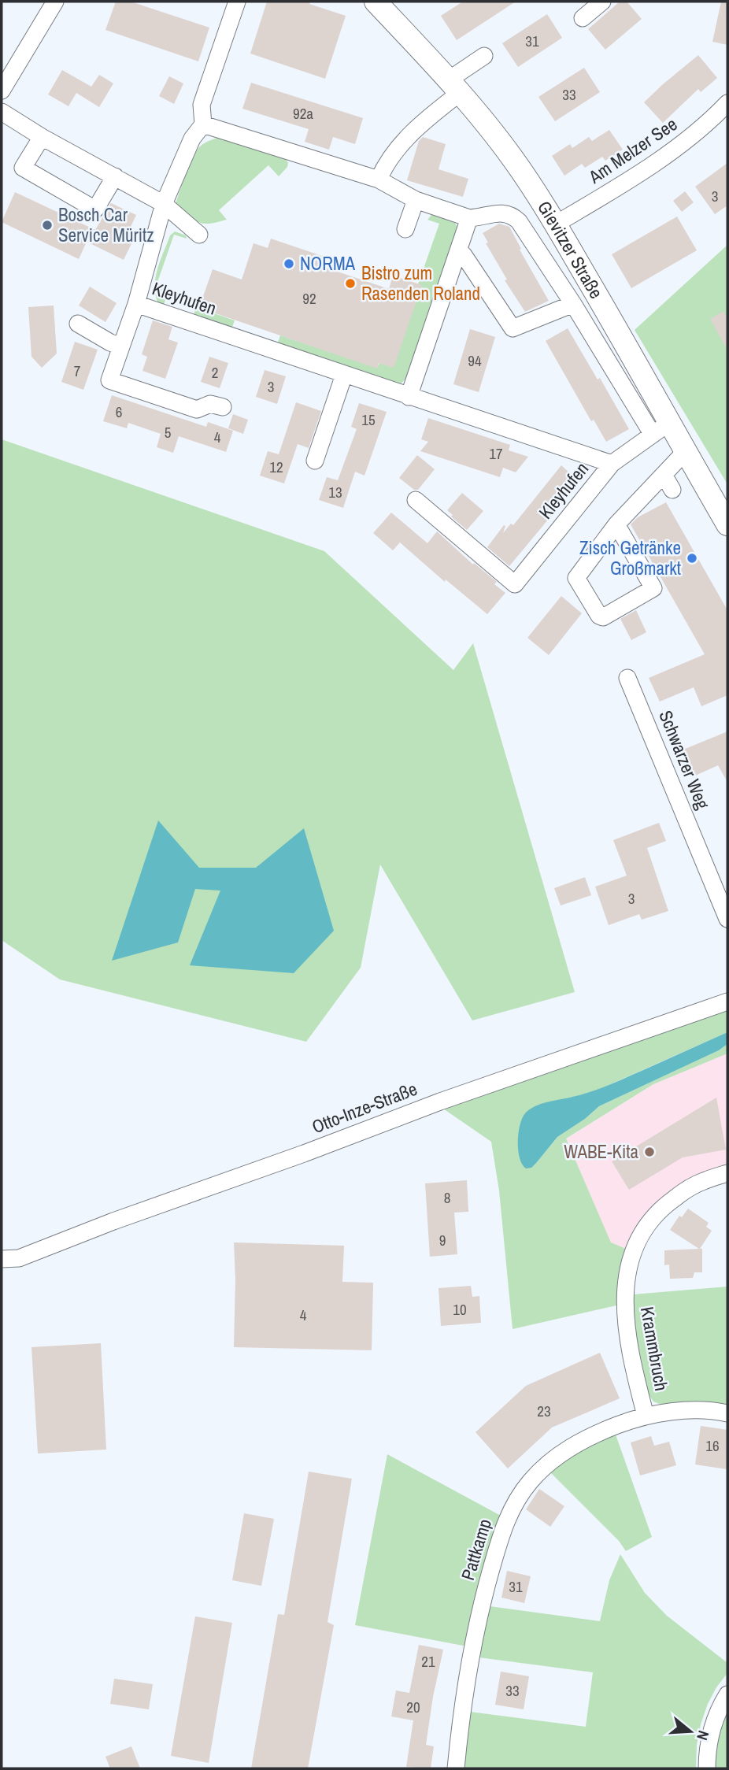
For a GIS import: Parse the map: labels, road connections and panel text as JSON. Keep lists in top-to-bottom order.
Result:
{
  "streets": {
    "main road": ["Gievitzer Straße"],
    "street": [
      "Am Melzer See",
      "Kleyhufen",
      "Schwarzer Weg",
      "Otto-Inze-Straße",
      "Krammbruch",
      "Pattkamp"
    ]
  },
  "crossings": [
    ["Am Melzer See", "Gievitzer Straße"],
    ["Krammbruch", "Pattkamp"]
  ],
  "places": [
    "Bosch Car Service Müritz",
    "NORMA",
    "Bistro zum Rasenden Roland",
    "Zisch Getränke Großmarkt",
    "WABE-Kita"
  ],
  "house_numbers": [
    "31",
    "33",
    "92a",
    "3",
    "92",
    "94",
    "7",
    "2",
    "3",
    "6",
    "15",
    "5",
    "4",
    "17",
    "12",
    "13",
    "3",
    "8",
    "9",
    "10",
    "4",
    "23",
    "16",
    "31",
    "21",
    "33",
    "20"
  ],
  "north": "right"
}
